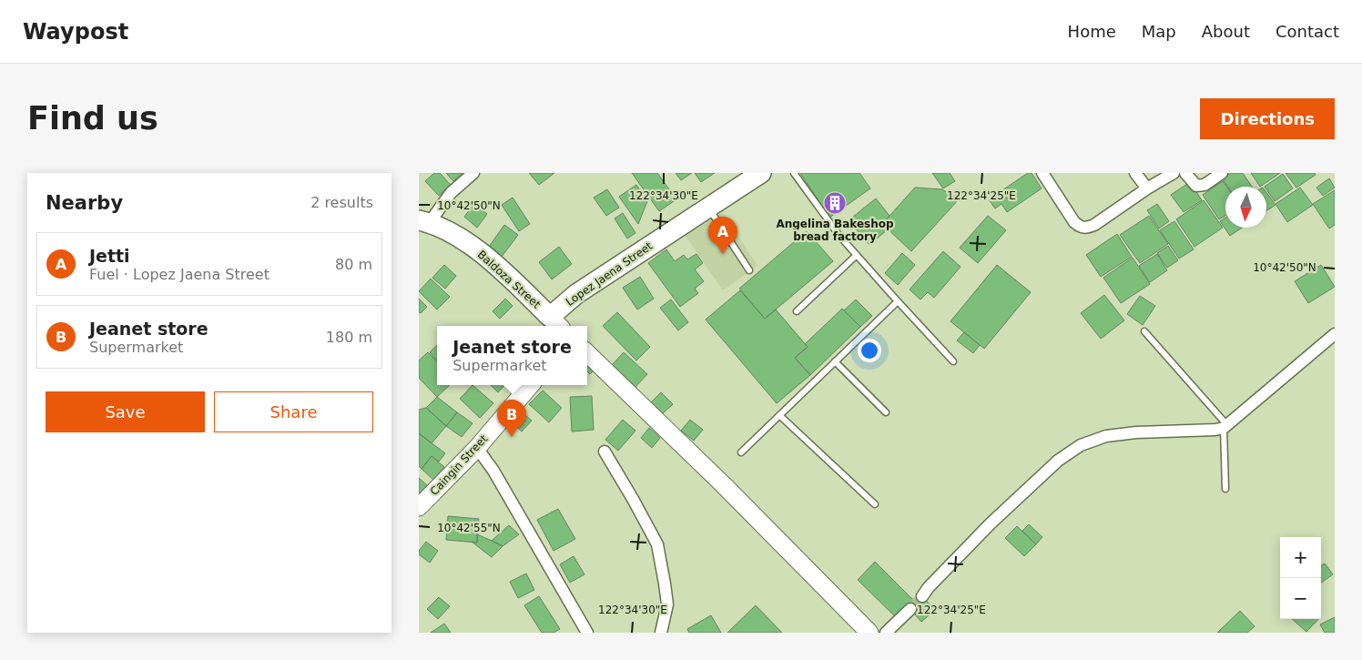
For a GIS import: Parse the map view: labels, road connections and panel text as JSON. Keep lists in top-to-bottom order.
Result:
{
  "streets": {
    "main road": ["Lopez Jaena Street", "Baldoza Street"],
    "street": ["Caingin Street"]
  },
  "crossings": [
    ["Lopez Jaena Street", "Baldoza Street"]
  ],
  "places": {
    "building": ["Angelina Bakeshop bread factory"]
  },
  "north": "bottom",
  "page": {
    "header": "Waypost",
    "nav": [
      "Home",
      "Map",
      "About",
      "Contact"
    ],
    "buttons": [
      "Directions",
      ["Save", "Share"]
    ],
    "title": "Find us",
    "heading": ["Nearby", "2 results"],
    "pins": ["A", "B"],
    "list": [
      {
        "mark": "A",
        "name": "Jetti",
        "note": "Fuel · Lopez Jaena Street",
        "value": "80 m"
      },
      {
        "mark": "B",
        "name": "Jeanet store",
        "note": "Supermarket",
        "value": "180 m"
      }
    ],
    "popup": ["Jeanet store", "Supermarket"],
    "map_buttons": ["+", "−"]
  },
  "coordinates": [
    "122°34'30\"E",
    "122°34'25\"E",
    "10°42'50\"N",
    "10°42'55\"N"
  ]
}
